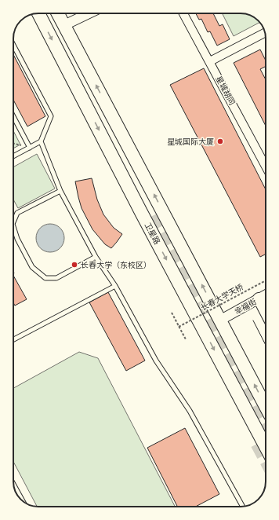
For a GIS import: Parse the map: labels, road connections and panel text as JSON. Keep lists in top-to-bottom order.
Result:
{
  "streets": {
    "main road": ["卫星路"],
    "street": ["星城胡同", "幸福街"],
    "path": ["长春大学天桥"]
  },
  "places": ["星城国际大厦", "长春大学（东校区）"]
}
